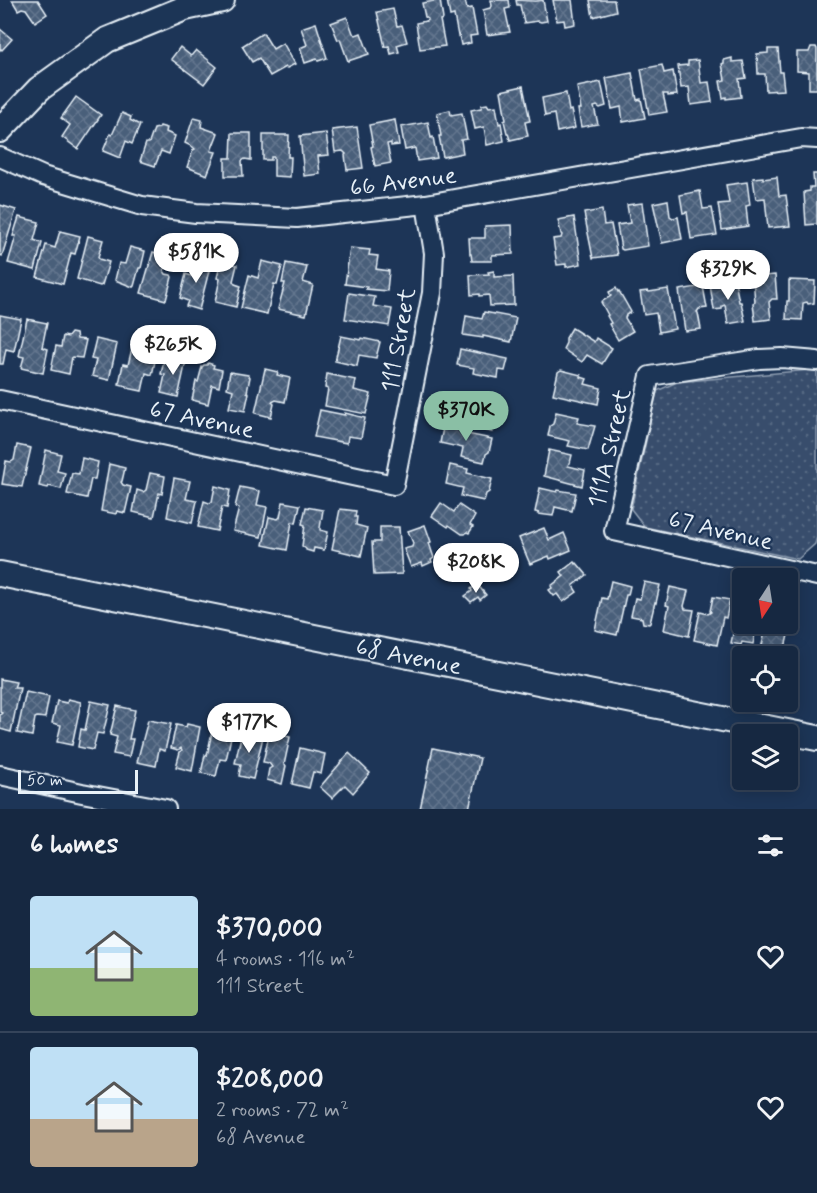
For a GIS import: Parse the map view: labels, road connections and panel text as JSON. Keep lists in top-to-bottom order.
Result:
{
  "streets": {
    "main road": ["68 Avenue"],
    "street": [
      "66 Avenue",
      "111 Street",
      "67 Avenue",
      "111A Street"
    ]
  },
  "crossings": [
    ["66 Avenue", "111 Street"],
    ["111 Street", "67 Avenue"],
    ["67 Avenue", "111A Street"]
  ],
  "scale_bar": "50 m",
  "north": "bottom",
  "page": {
    "price": [
      "$581K",
      "$329K",
      "$265K",
      "$370K",
      "$208K",
      "$177K"
    ],
    "scale": "50 m",
    "heading": "6 homes",
    "list": [
      {
        "name": "$370,000",
        "note": "4 rooms · 116 m² · 111 Street"
      },
      {
        "name": "$208,000",
        "note": "2 rooms · 72 m² · 68 Avenue"
      }
    ]
  }
}
